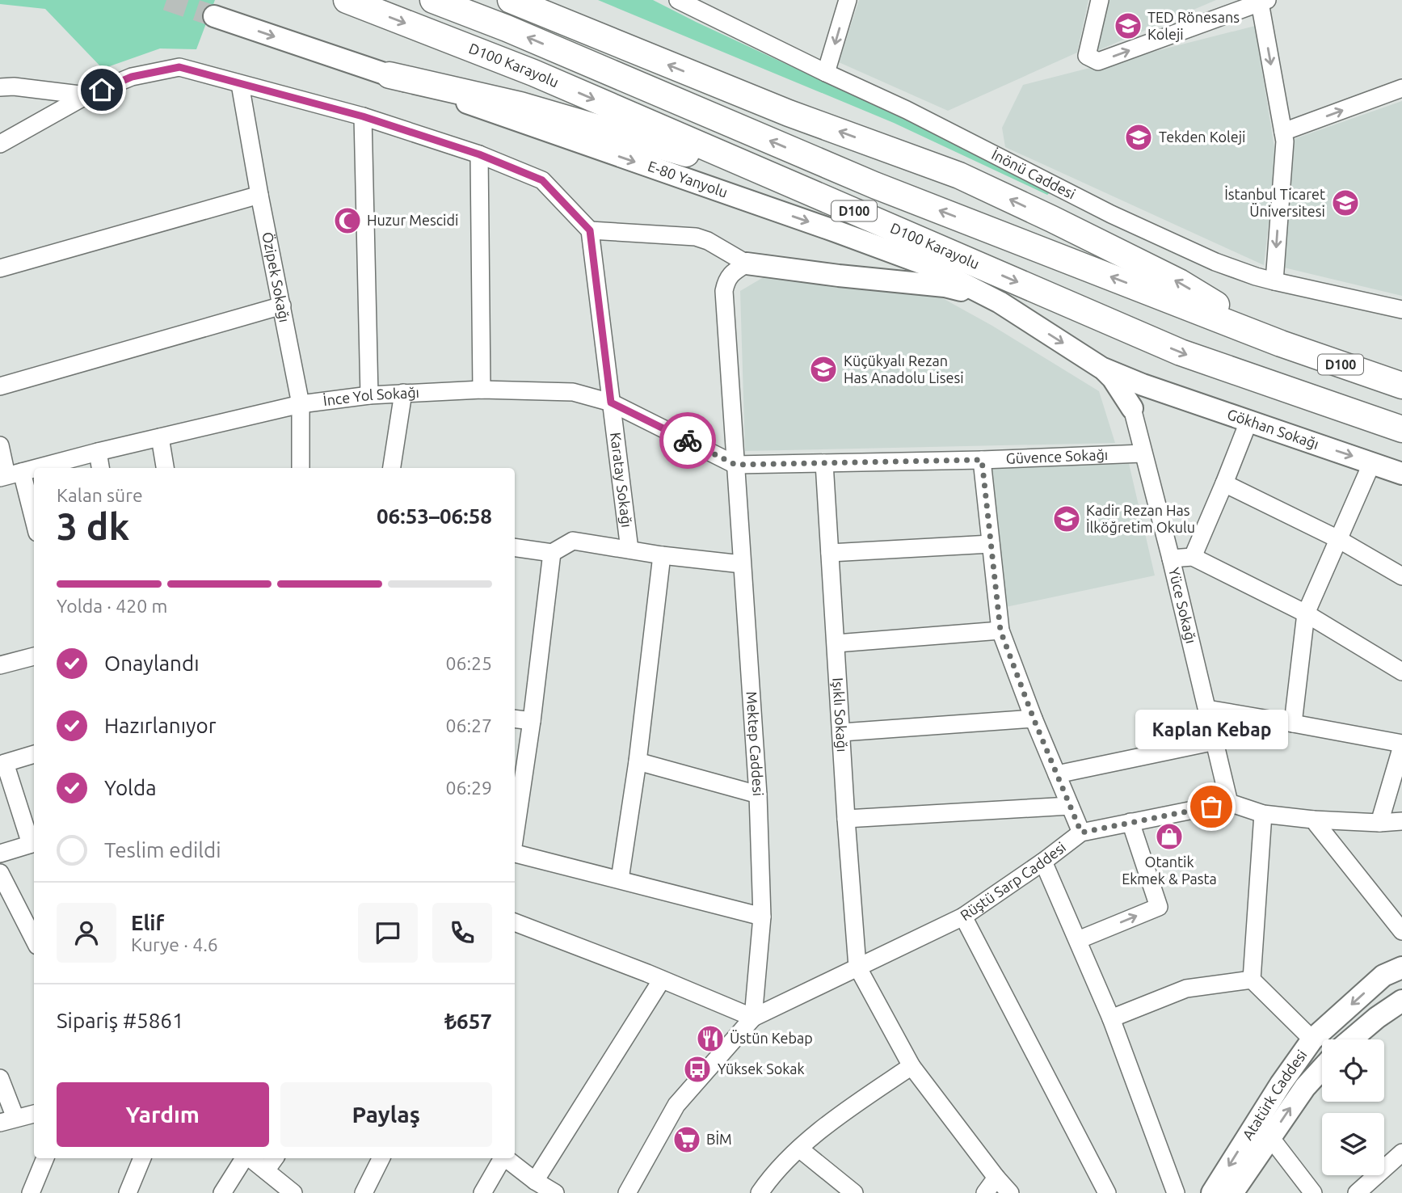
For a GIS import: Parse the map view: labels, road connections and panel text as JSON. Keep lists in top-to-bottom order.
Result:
{
  "streets": {
    "highway": ["D100 Karayolu", "D100"],
    "main road": ["E-80 Yanyolu", "Gökhan Sokağı", "Atatürk Caddesi"],
    "street": [
      "İnönü Caddesi",
      "Özipek Sokağı",
      "İnce Yol Sokağı",
      "Güvence Sokağı",
      "Karatay Sokağı",
      "Yüce Sokağı",
      "Işıklı Sokağı",
      "Mektep Caddesi",
      "Rüştü Sarp Caddesi"
    ]
  },
  "crossings": [
    ["E-80 Yanyolu", "Gökhan Sokağı"],
    ["Özipek Sokağı", "İnce Yol Sokağı"],
    ["İnce Yol Sokağı", "Güvence Sokağı"],
    ["İnce Yol Sokağı", "Karatay Sokağı"],
    ["İnce Yol Sokağı", "Mektep Caddesi"],
    ["Güvence Sokağı", "Yüce Sokağı"],
    ["Güvence Sokağı", "Işıklı Sokağı"],
    ["Güvence Sokağı", "Mektep Caddesi"],
    ["Yüce Sokağı", "Rüştü Sarp Caddesi"],
    ["Işıklı Sokağı", "Rüştü Sarp Caddesi"],
    ["Mektep Caddesi", "Rüştü Sarp Caddesi"]
  ],
  "one_way": ["E-80 Yanyolu", "Gökhan Sokağı"],
  "places": {
    "school or university": [
      "TED Rönesans Koleji",
      "Tekden Koleji",
      "İstanbul Ticaret Üniversitesi",
      "Küçükyalı Rezan Has Anadolu Lisesi",
      "Kadir Rezan Has İlköğretim Okulu"
    ],
    "mosque": ["Huzur Mescidi"],
    "other": ["Kaplan Kebap"],
    "shop": ["Otantik Ekmek & Pasta"],
    "restaurant": ["Üstün Kebap"],
    "bus stop": ["Yüksek Sokak"],
    "supermarket": ["BİM"]
  },
  "page": {
    "heading": ["3 dk", "Kalan süre", "06:53–06:58"],
    "panel": [
      "Elif",
      "Kurye · 4.6",
      "Sipariş #5861",
      "₺657"
    ],
    "bar": "Yolda · 420 m",
    "list": [
      ["Onaylandı", "06:25"],
      ["Hazırlanıyor", "06:27"],
      ["Yolda", "06:29"],
      "Teslim edildi"
    ],
    "bubble": "Kaplan Kebap",
    "buttons": ["Yardım", "Paylaş"]
  }
}
